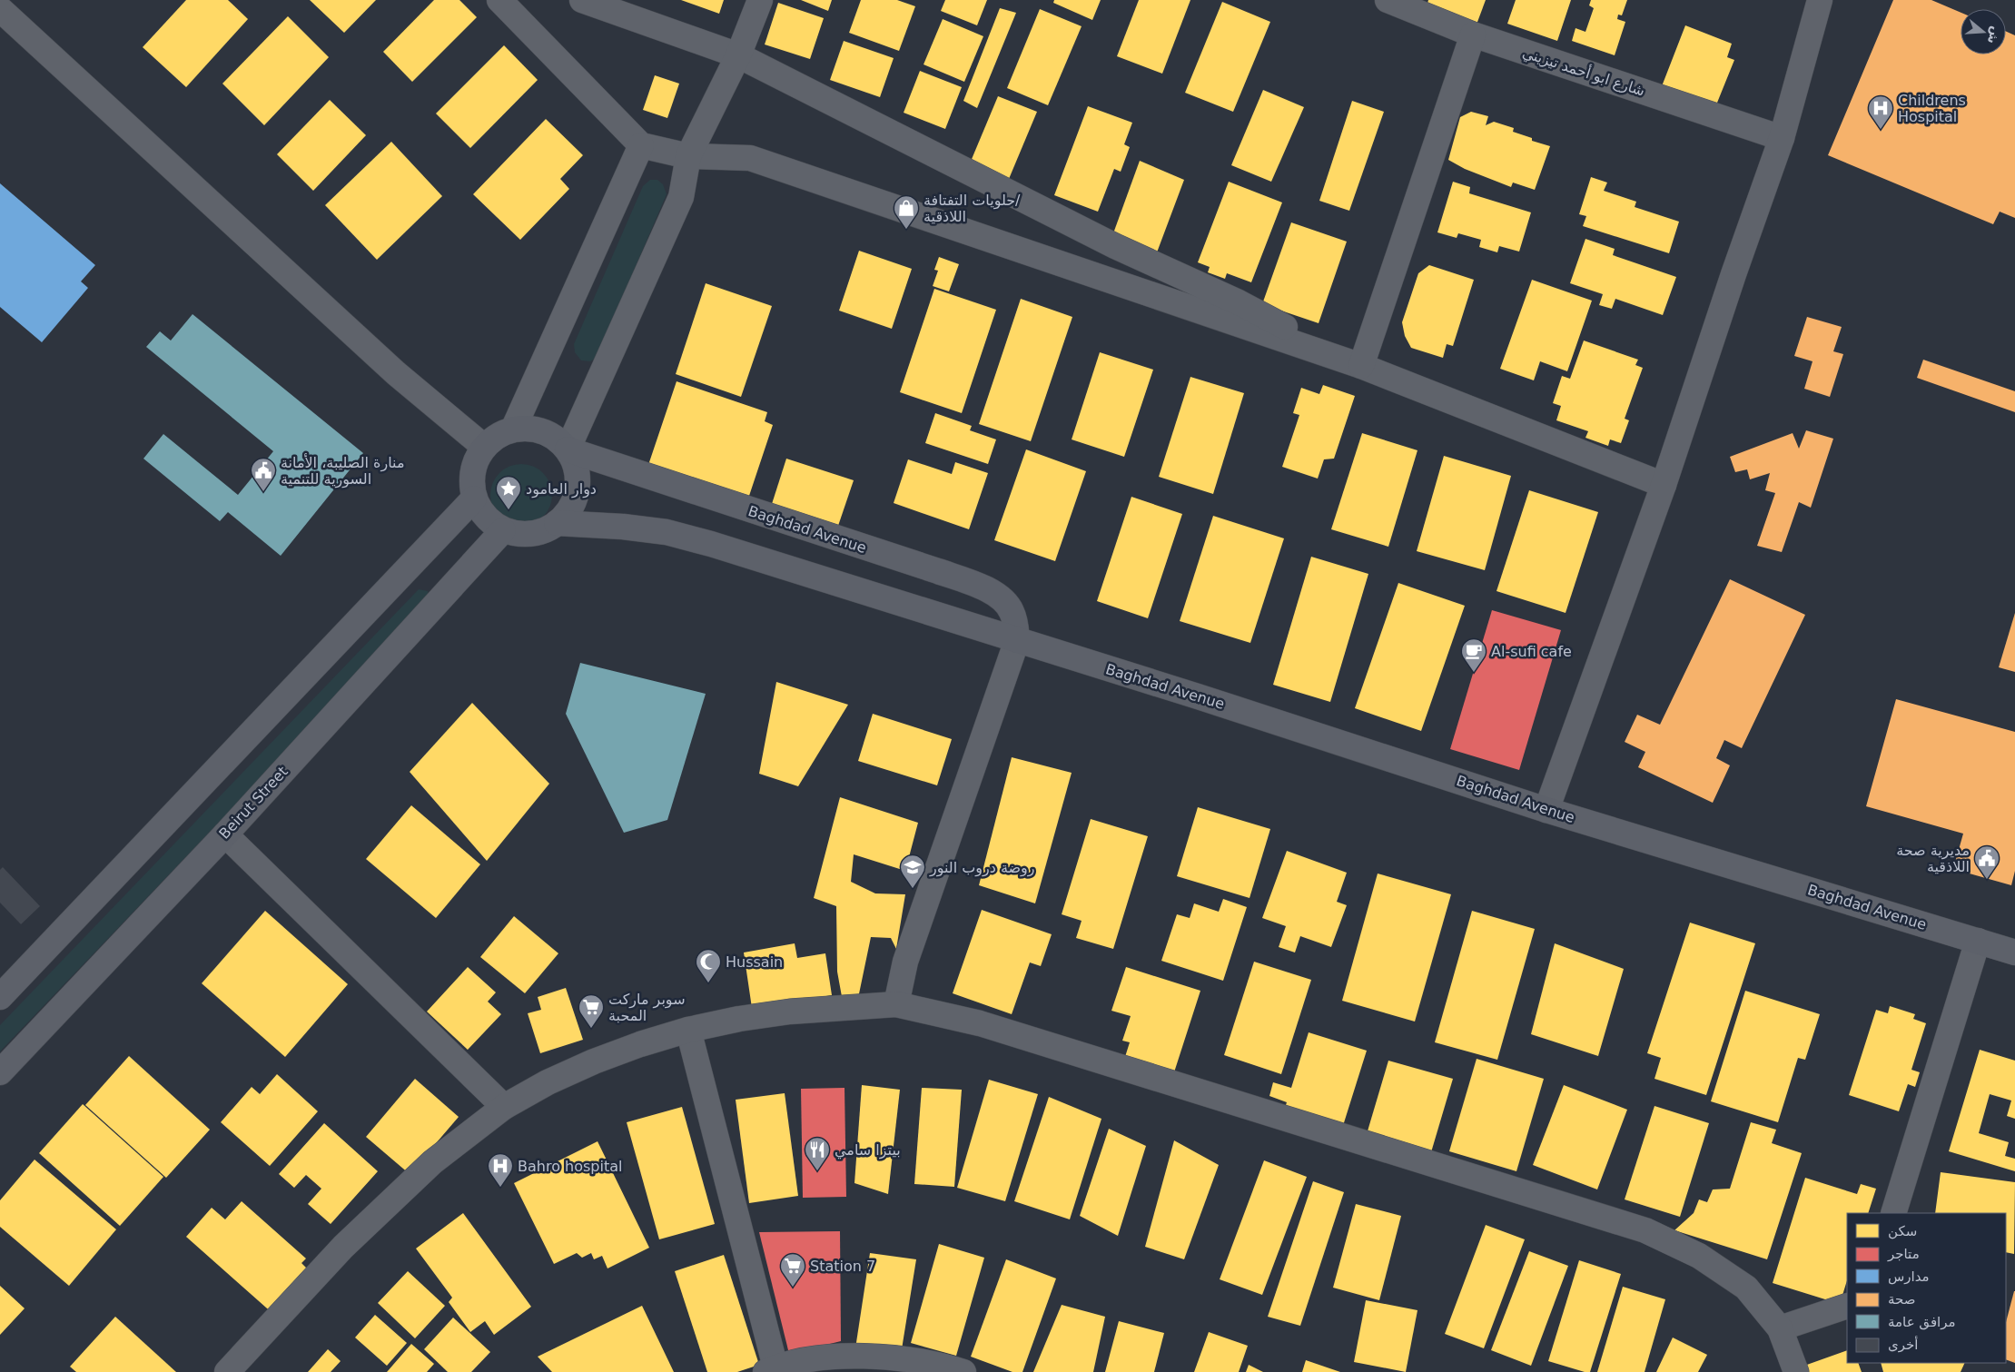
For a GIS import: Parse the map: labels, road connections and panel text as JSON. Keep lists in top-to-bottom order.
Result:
{
  "streets": {
    "main road": ["Baghdad Avenue", "Beirut Street"],
    "street": ["شارع ابو أحمد تيزيني"]
  },
  "crossings": [
    ["Baghdad Avenue", "Beirut Street"]
  ],
  "places": {
    "hospital": ["Childrens Hospital", "Bahro hospital"],
    "shop": ["حلويات التفتافة/ اللاذقية"],
    "public building": ["منارة الصليبة، الأمانة السورية للتنمية", "مديرية صحة اللاذقية"],
    "place": ["دوار العامود"],
    "cafe": ["Al-sufi cafe"],
    "school or university": ["روضة دروب النور"],
    "mosque": ["Hussain"],
    "supermarket": ["سوبر ماركت المحبة", "Station 7"],
    "restaurant": ["بيتزا سامي"]
  },
  "legend": [
    "سكن",
    "متاجر",
    "مدارس",
    "صحة",
    "مرافق عامة",
    "أخرى"
  ],
  "north": "right"
}
